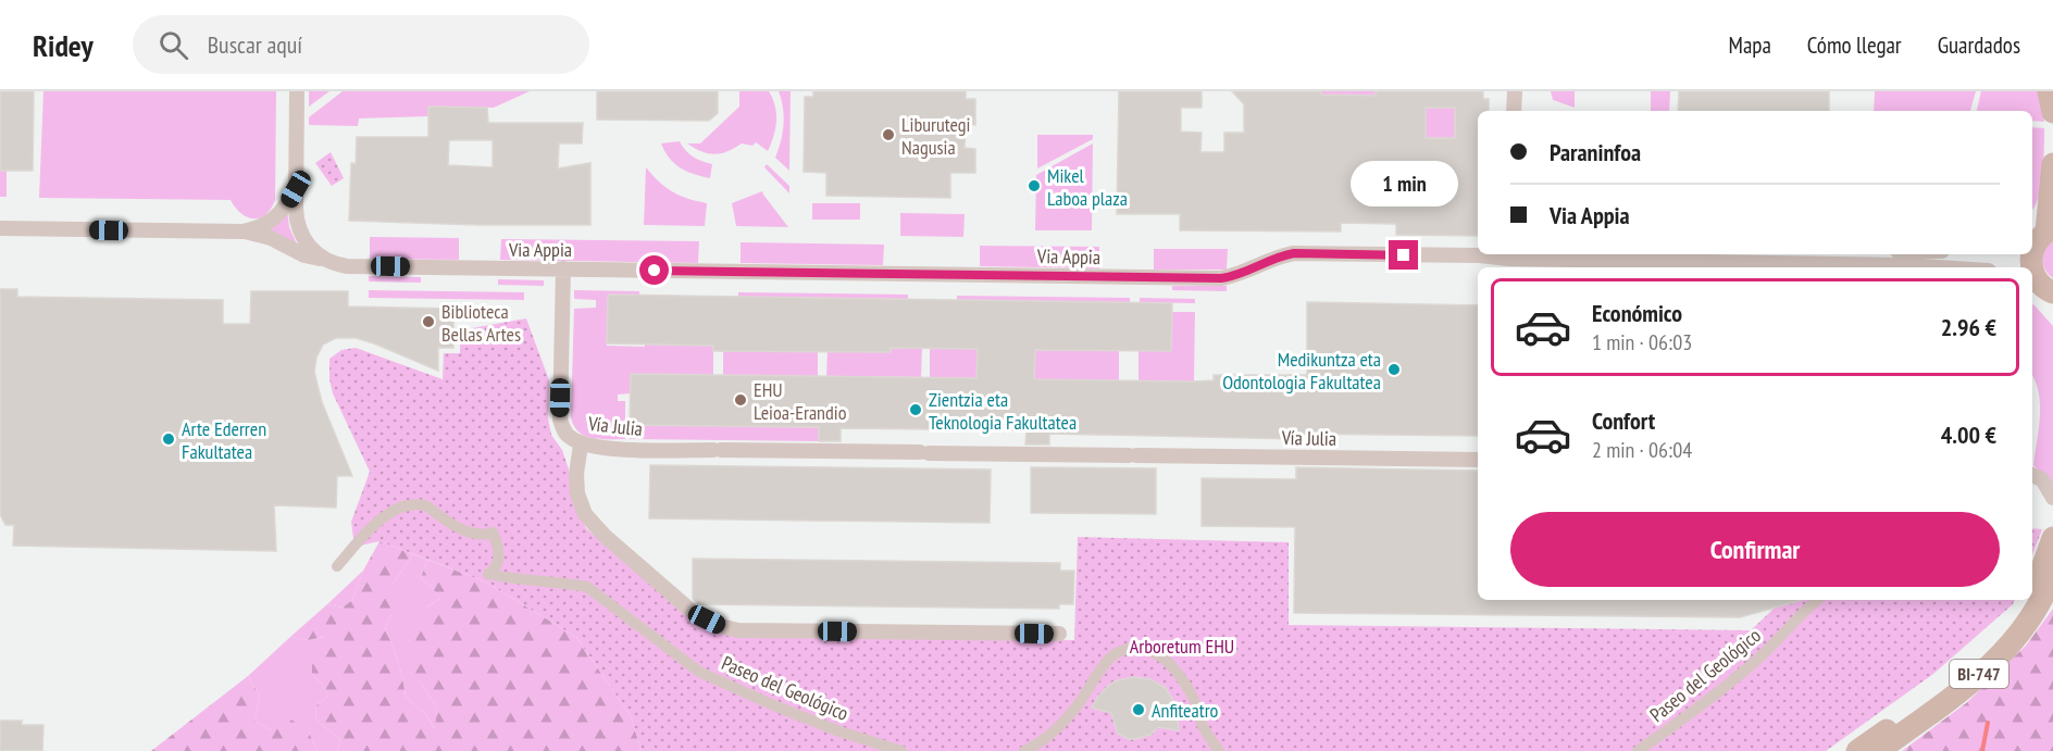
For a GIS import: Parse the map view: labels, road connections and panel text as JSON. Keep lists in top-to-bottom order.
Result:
{
  "streets": {
    "main road": ["BI-747"],
    "street": ["Via Appia", "Vía Julia", "Paseo del Geológico"]
  },
  "crossings": [
    ["Via Appia", "Vía Julia"]
  ],
  "parks": ["Arboretum EHU"],
  "places": [
    "Liburutegi Nagusia",
    "Mikel Laboa plaza",
    "Biblioteca Bellas Artes",
    "Medikuntza eta Odontologia Fakultatea",
    "EHU Leioa-Erandio",
    "Zientzia eta Teknologia Fakultatea",
    "Arte Ederren Fakultatea",
    "Anfiteatro"
  ],
  "page": {
    "header": "Ridey",
    "search": "Buscar aquí",
    "nav": ["Mapa", "Cómo llegar", "Guardados"],
    "banner": ["Paraninfoa", "Via Appia"],
    "bubble": "1 min",
    "list": [
      {
        "name": "Económico",
        "note": "1 min · 06:03",
        "value": "2.96 €"
      },
      {
        "name": "Confort",
        "note": "2 min · 06:04",
        "value": "4.00 €"
      }
    ],
    "buttons": "Confirmar"
  }
}
